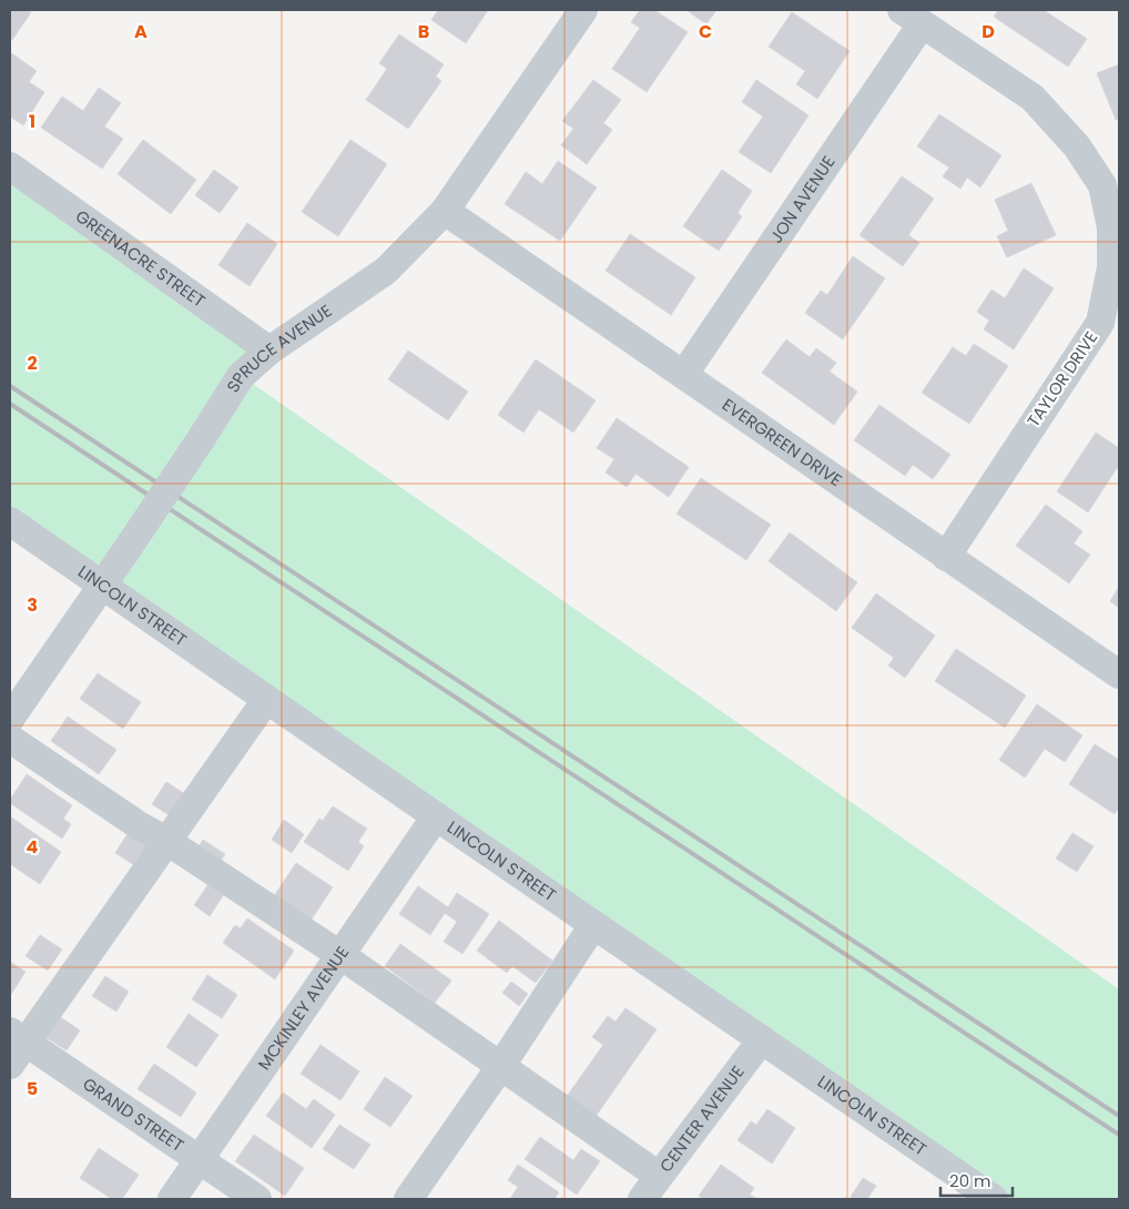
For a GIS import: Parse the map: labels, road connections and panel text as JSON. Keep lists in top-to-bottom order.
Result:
{
  "streets": {
    "street": [
      "JON AVENUE",
      "GREENACRE STREET",
      "SPRUCE AVENUE",
      "TAYLOR DRIVE",
      "EVERGREEN DRIVE",
      "LINCOLN STREET",
      "MCKINLEY AVENUE",
      "GRAND STREET",
      "CENTER AVENUE"
    ]
  },
  "crossings": [
    ["JON AVENUE", "TAYLOR DRIVE"],
    ["JON AVENUE", "EVERGREEN DRIVE"],
    ["GREENACRE STREET", "SPRUCE AVENUE"],
    ["SPRUCE AVENUE", "EVERGREEN DRIVE"],
    ["SPRUCE AVENUE", "LINCOLN STREET"],
    ["TAYLOR DRIVE", "EVERGREEN DRIVE"],
    ["LINCOLN STREET", "MCKINLEY AVENUE"],
    ["LINCOLN STREET", "CENTER AVENUE"],
    ["MCKINLEY AVENUE", "GRAND STREET"]
  ],
  "scale_bar": "20 m",
  "grid": {
    "columns": [
      "A",
      "B",
      "C",
      "D"
    ],
    "rows": [
      "1",
      "2",
      "3",
      "4",
      "5"
    ]
  }
}
